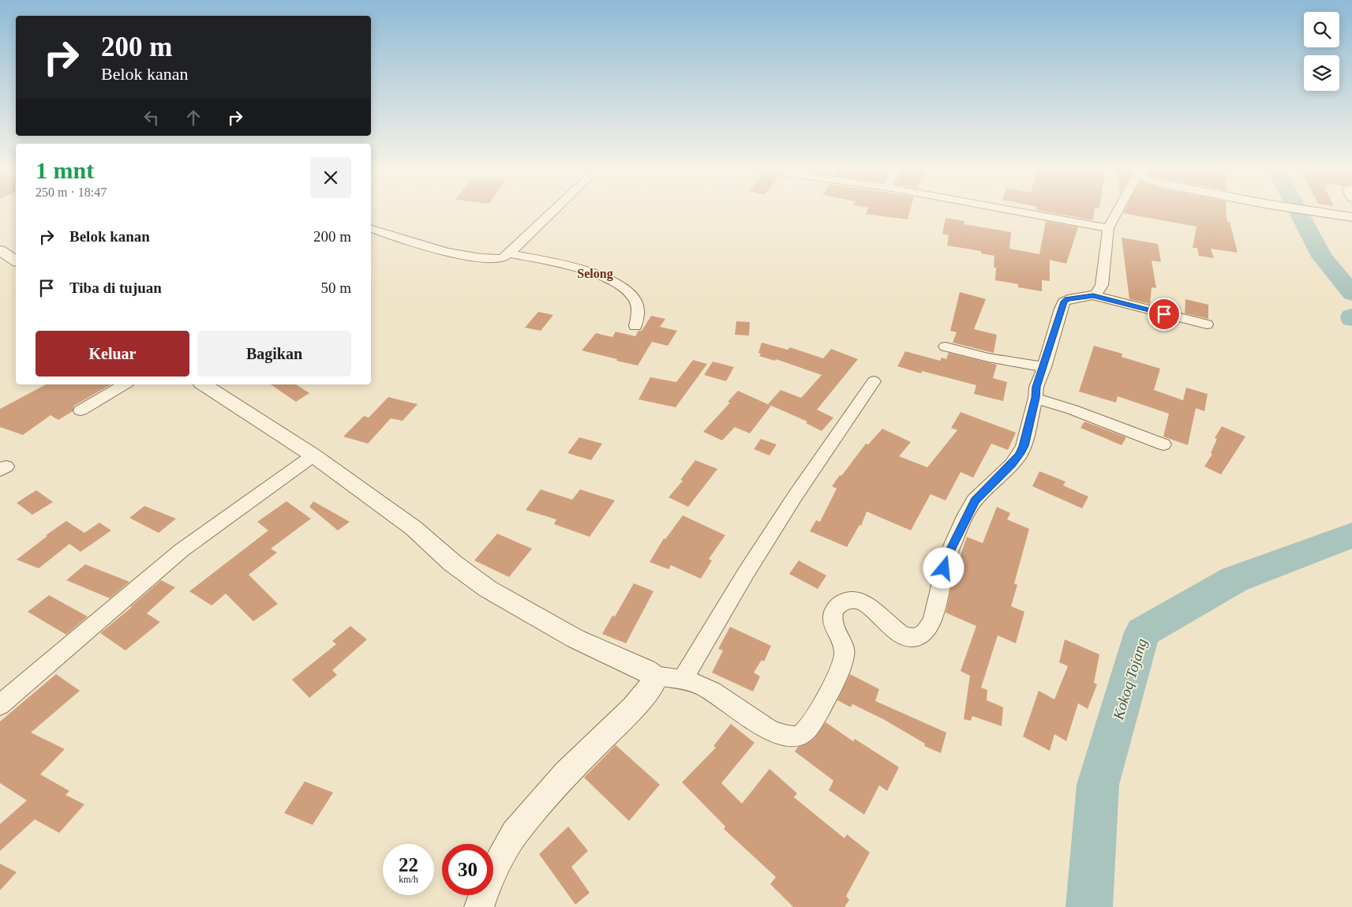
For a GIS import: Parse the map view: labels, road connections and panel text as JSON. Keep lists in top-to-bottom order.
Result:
{
  "districts": ["Selong"],
  "water": ["Kokoq Tojang"],
  "page": {
    "turn": ["200 m", "Belok kanan"],
    "heading": ["1 mnt", "250 m · 18:47"],
    "list": [
      {
        "name": "Belok kanan",
        "value": "200 m"
      },
      {
        "name": "Tiba di tujuan",
        "value": "50 m"
      }
    ],
    "buttons": ["Keluar", "Bagikan"],
    "speed": "22 km/h",
    "limit": "30"
  }
}
